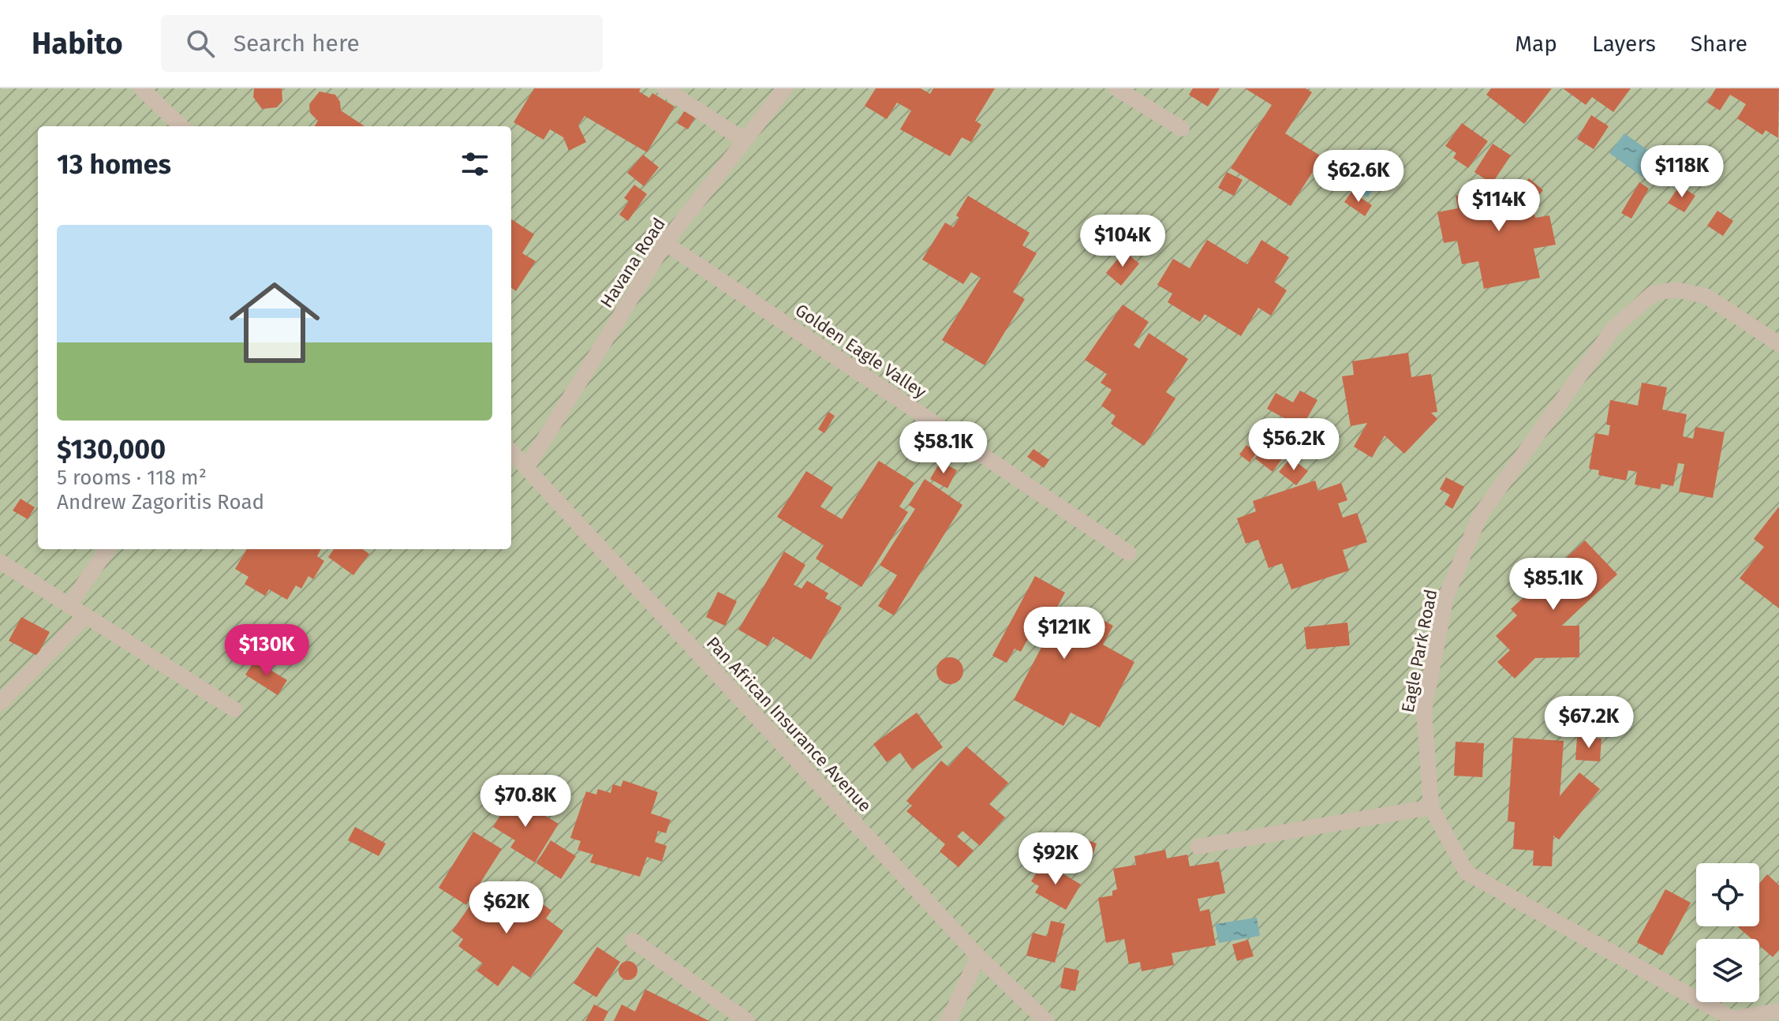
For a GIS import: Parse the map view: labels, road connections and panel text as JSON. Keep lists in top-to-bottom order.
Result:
{
  "streets": {
    "street": [
      "Havana Road",
      "Golden Eagle Valley",
      "Eagle Park Road",
      "Pan African Insurance Avenue"
    ]
  },
  "crossings": [
    ["Havana Road", "Golden Eagle Valley"],
    ["Havana Road", "Pan African Insurance Avenue"]
  ],
  "page": {
    "header": "Habito",
    "search": "Search here",
    "nav": ["Map", "Layers", "Share"],
    "heading": "13 homes",
    "price": [
      "$118K",
      "$62.6K",
      "$114K",
      "$104K",
      "$56.2K",
      "$58.1K",
      "$85.1K",
      "$121K",
      "$130K",
      "$67.2K",
      "$70.8K",
      "$92K",
      "$62K"
    ],
    "list": [
      {
        "name": "$130,000",
        "note": "5 rooms · 118 m² · Andrew Zagoritis Road"
      }
    ]
  }
}
